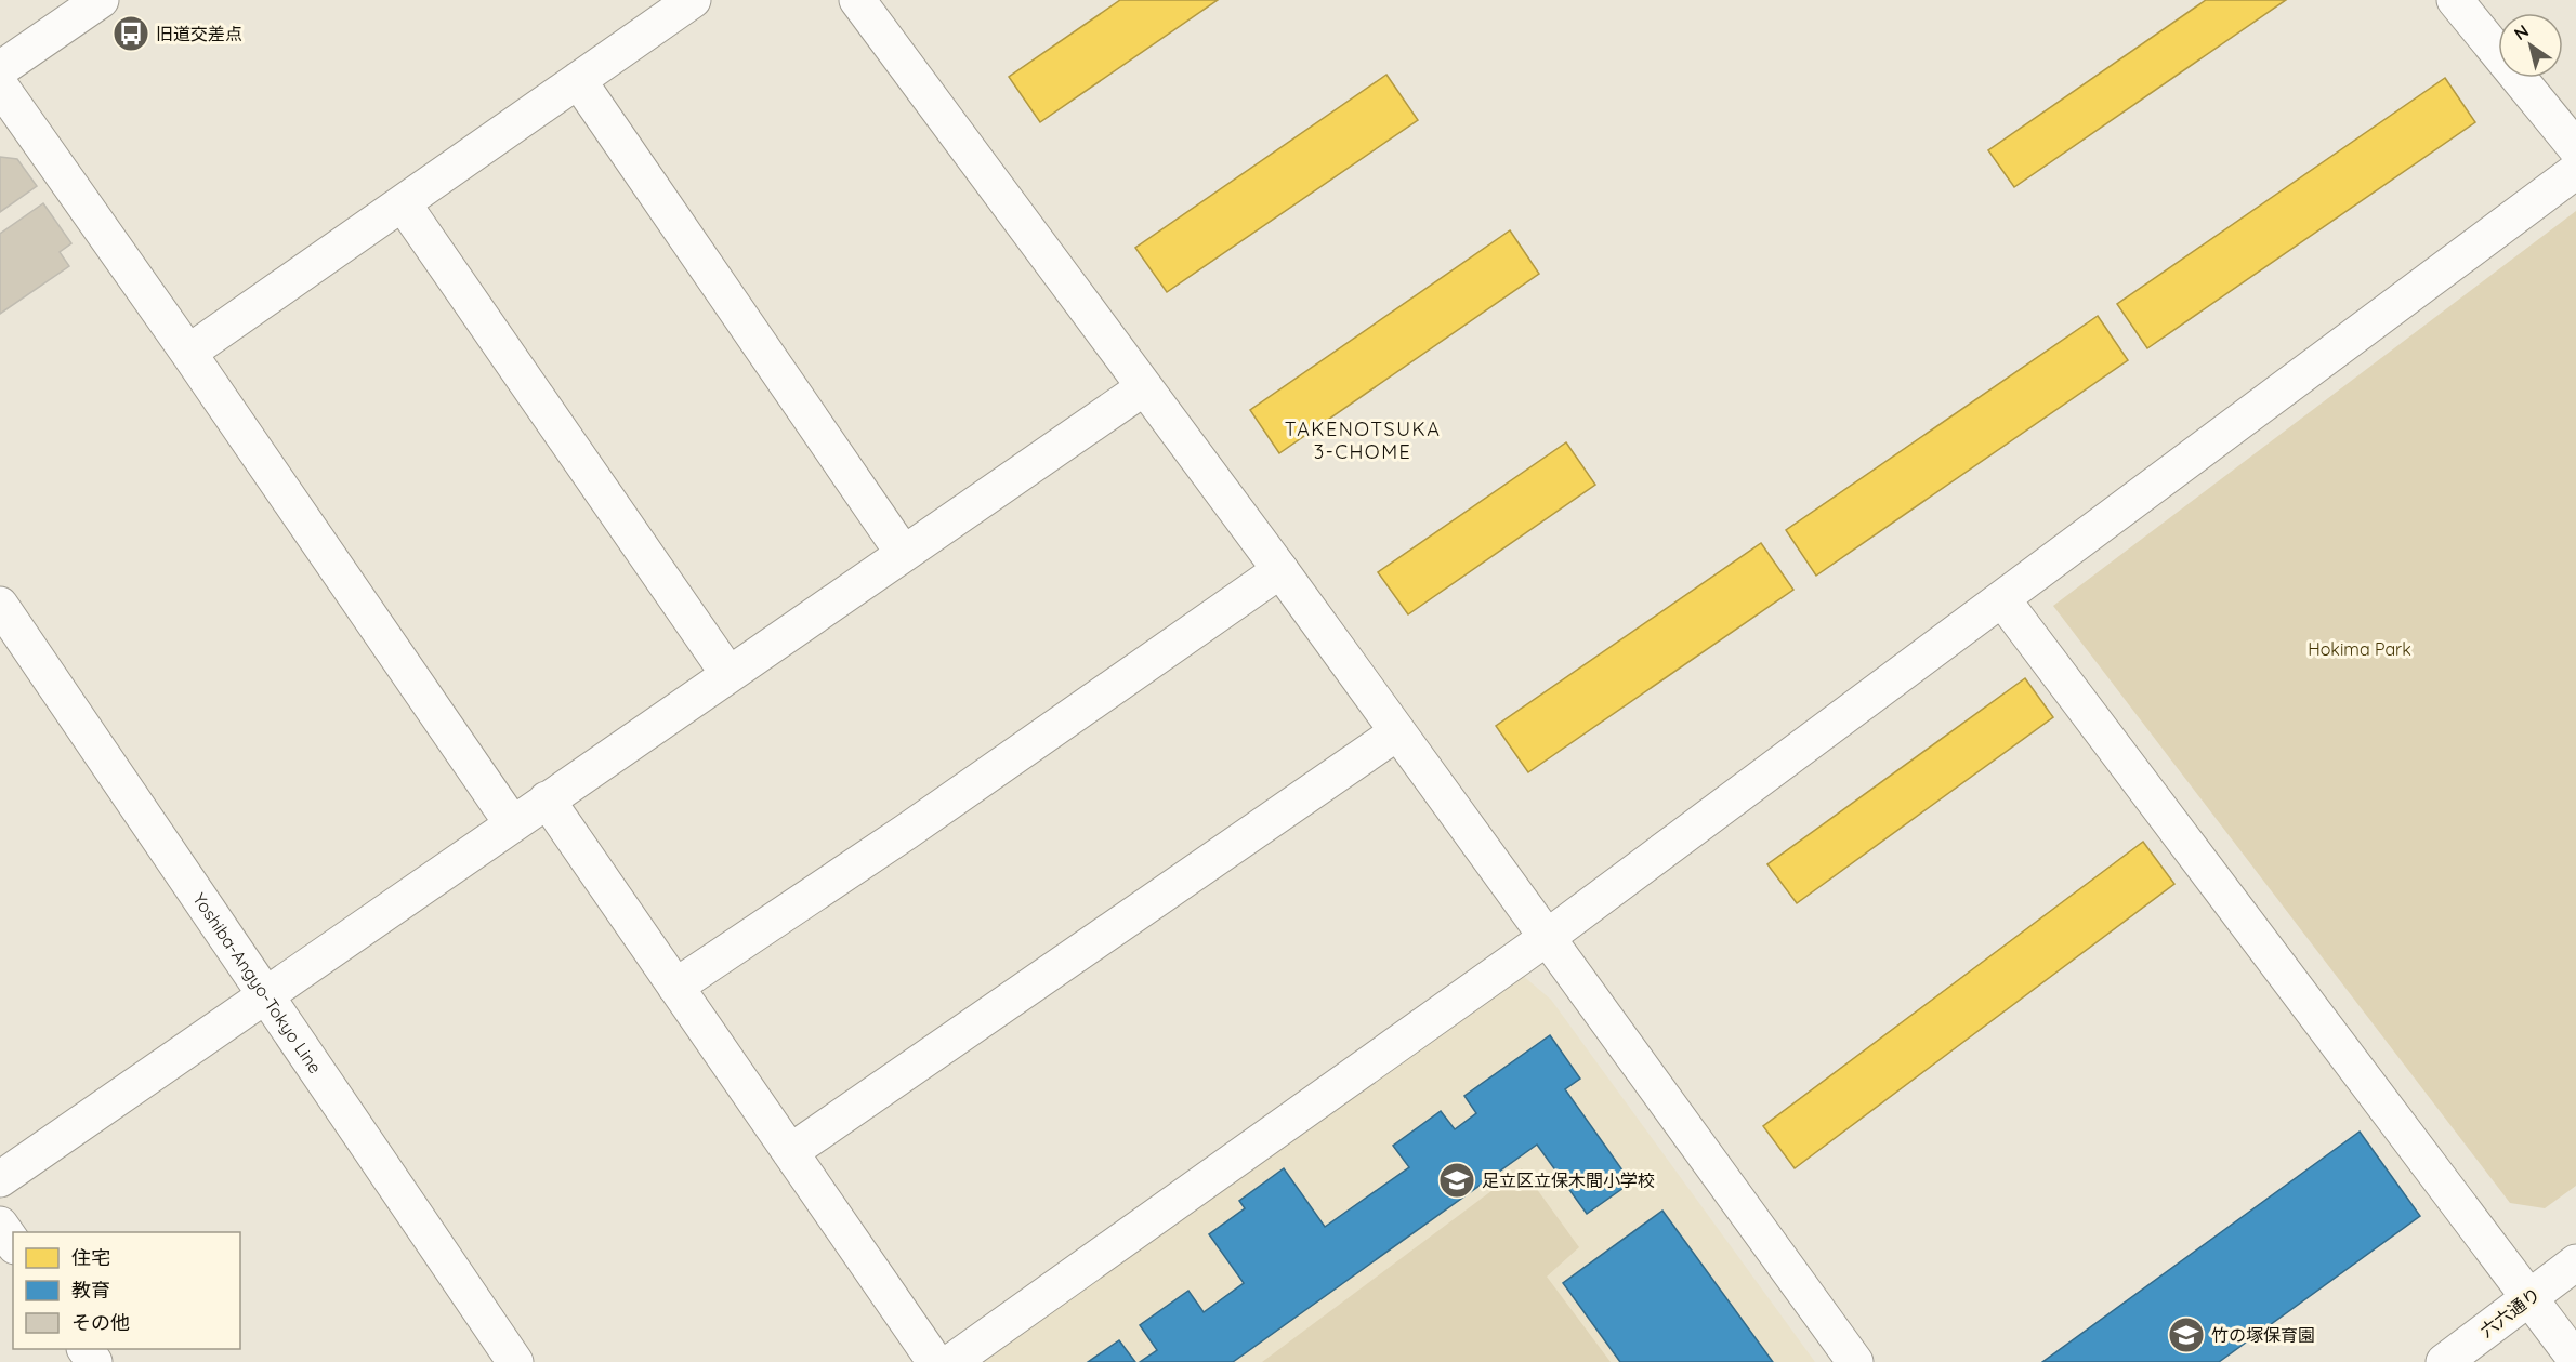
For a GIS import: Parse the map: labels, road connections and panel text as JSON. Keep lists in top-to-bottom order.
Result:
{
  "streets": {
    "street": ["Yoshiba-Angyo-Tokyo Line", "六六通り"]
  },
  "districts": ["TAKENOTSUKA 3-CHOME"],
  "parks": ["Hokima Park"],
  "places": {
    "bus stop": ["旧道交差点"],
    "school or university": ["足立区立保木間小学校", "竹の塚保育園"]
  },
  "legend": ["住宅", "教育", "その他"],
  "north": "top left"
}
